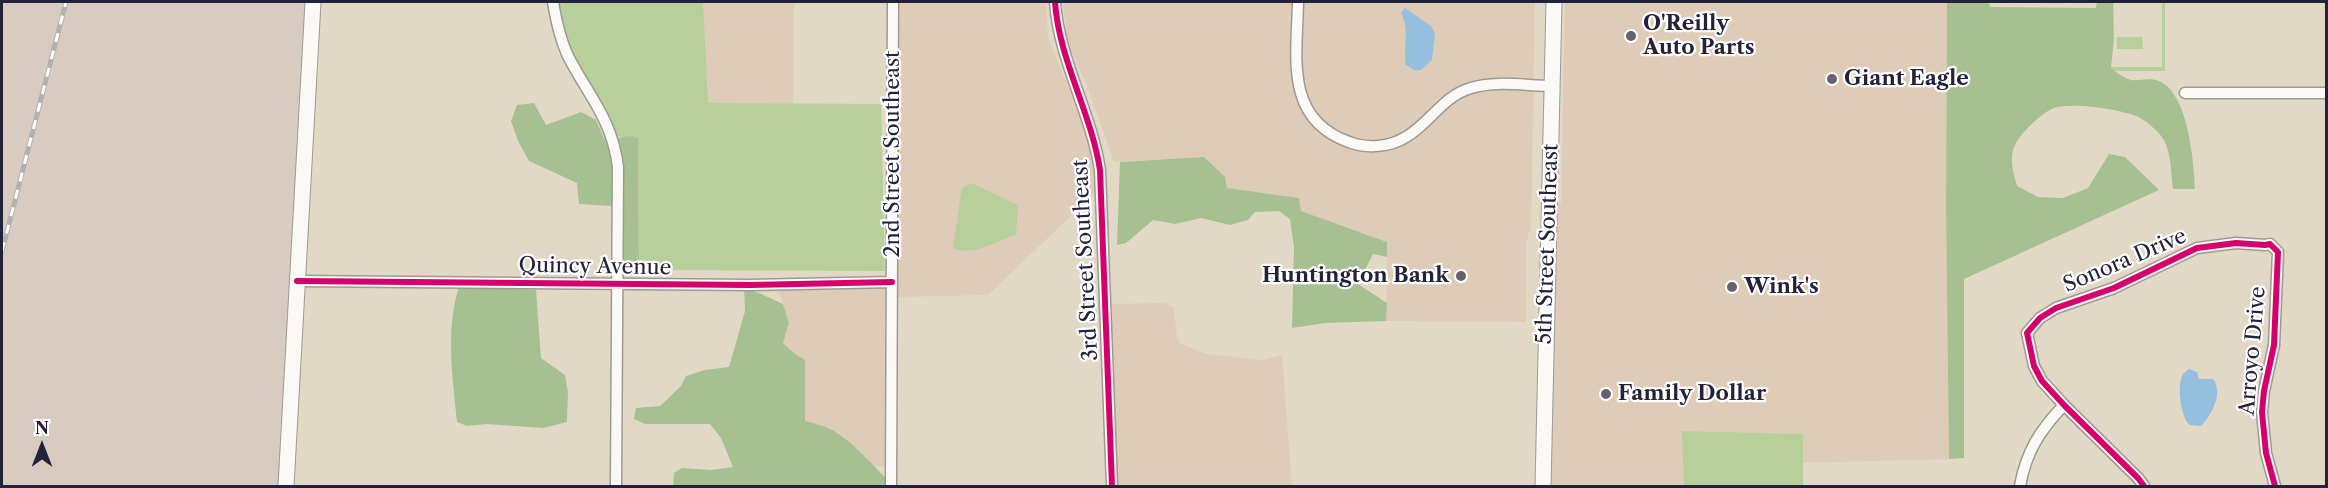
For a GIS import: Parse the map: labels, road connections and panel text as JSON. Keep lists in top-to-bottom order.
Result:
{
  "streets": {
    "main road": ["5th Street Southeast"],
    "street": [
      "2nd Street Southeast",
      "3rd Street Southeast",
      "Sonora Drive",
      "Quincy Avenue",
      "Arroyo Drive"
    ]
  },
  "crossings": [
    ["2nd Street Southeast", "Quincy Avenue"],
    ["Sonora Drive", "Arroyo Drive"]
  ],
  "places": [
    "O'Reilly Auto Parts",
    "Giant Eagle",
    "Huntington Bank",
    "Wink's",
    "Family Dollar"
  ],
  "north": "top"
}
